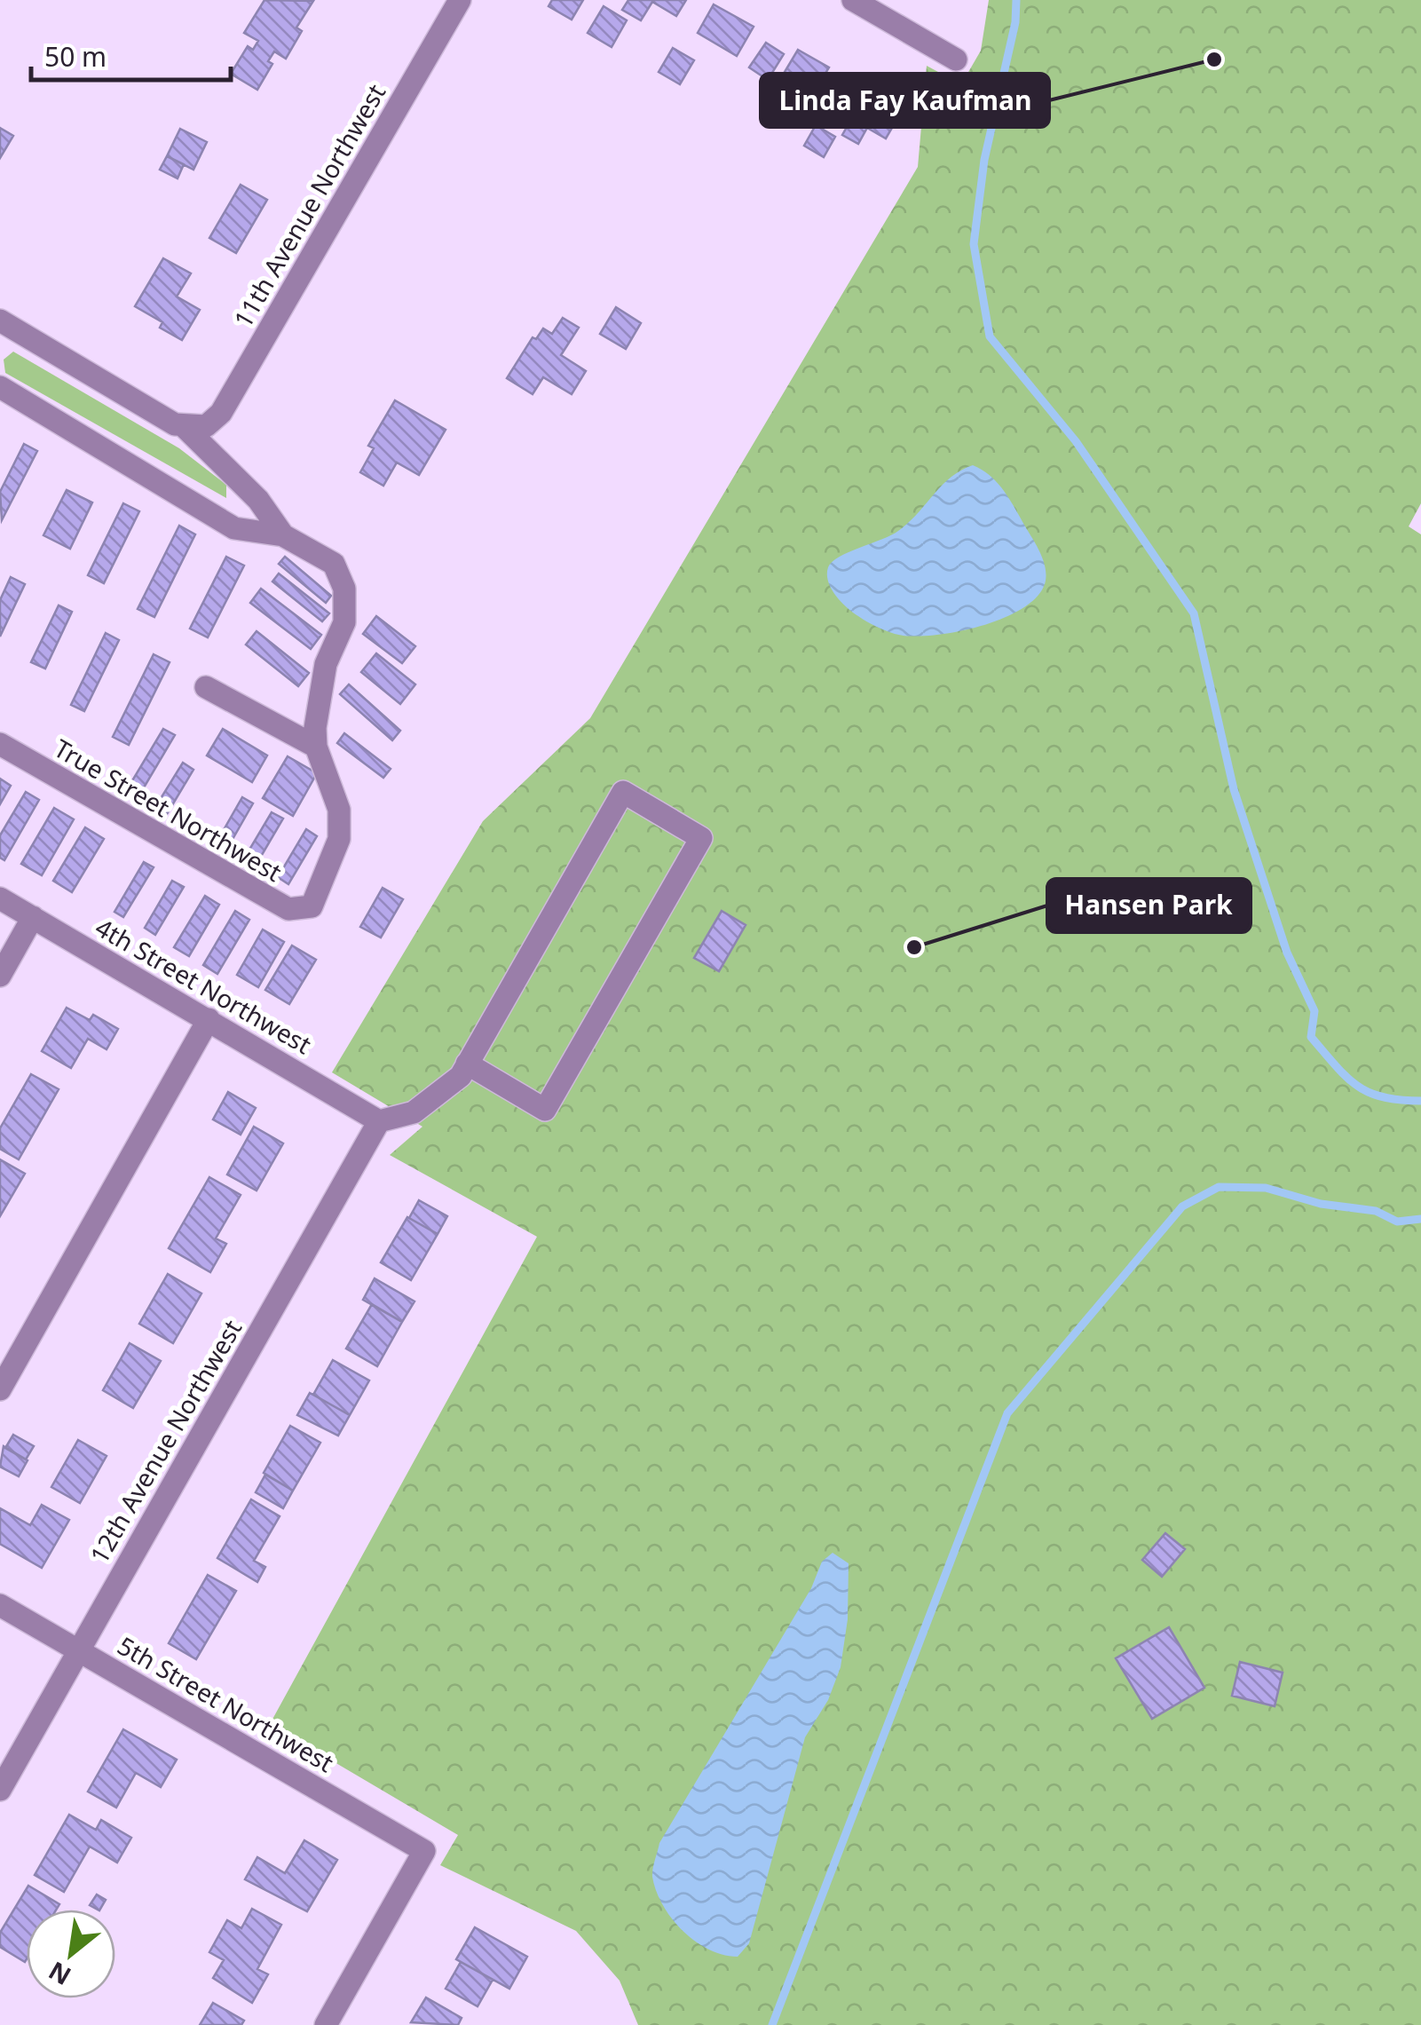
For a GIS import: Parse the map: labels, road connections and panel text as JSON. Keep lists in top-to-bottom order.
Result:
{
  "streets": {
    "street": [
      "11th Avenue Northwest",
      "True Street Northwest",
      "4th Street Northwest",
      "12th Avenue Northwest",
      "5th Street Northwest"
    ]
  },
  "crossings": [
    ["4th Street Northwest", "12th Avenue Northwest"],
    ["12th Avenue Northwest", "5th Street Northwest"]
  ],
  "places": ["Linda Fay Kaufman", "Hansen Park"],
  "scale_bar": "50 m",
  "north": "bottom left"
}
